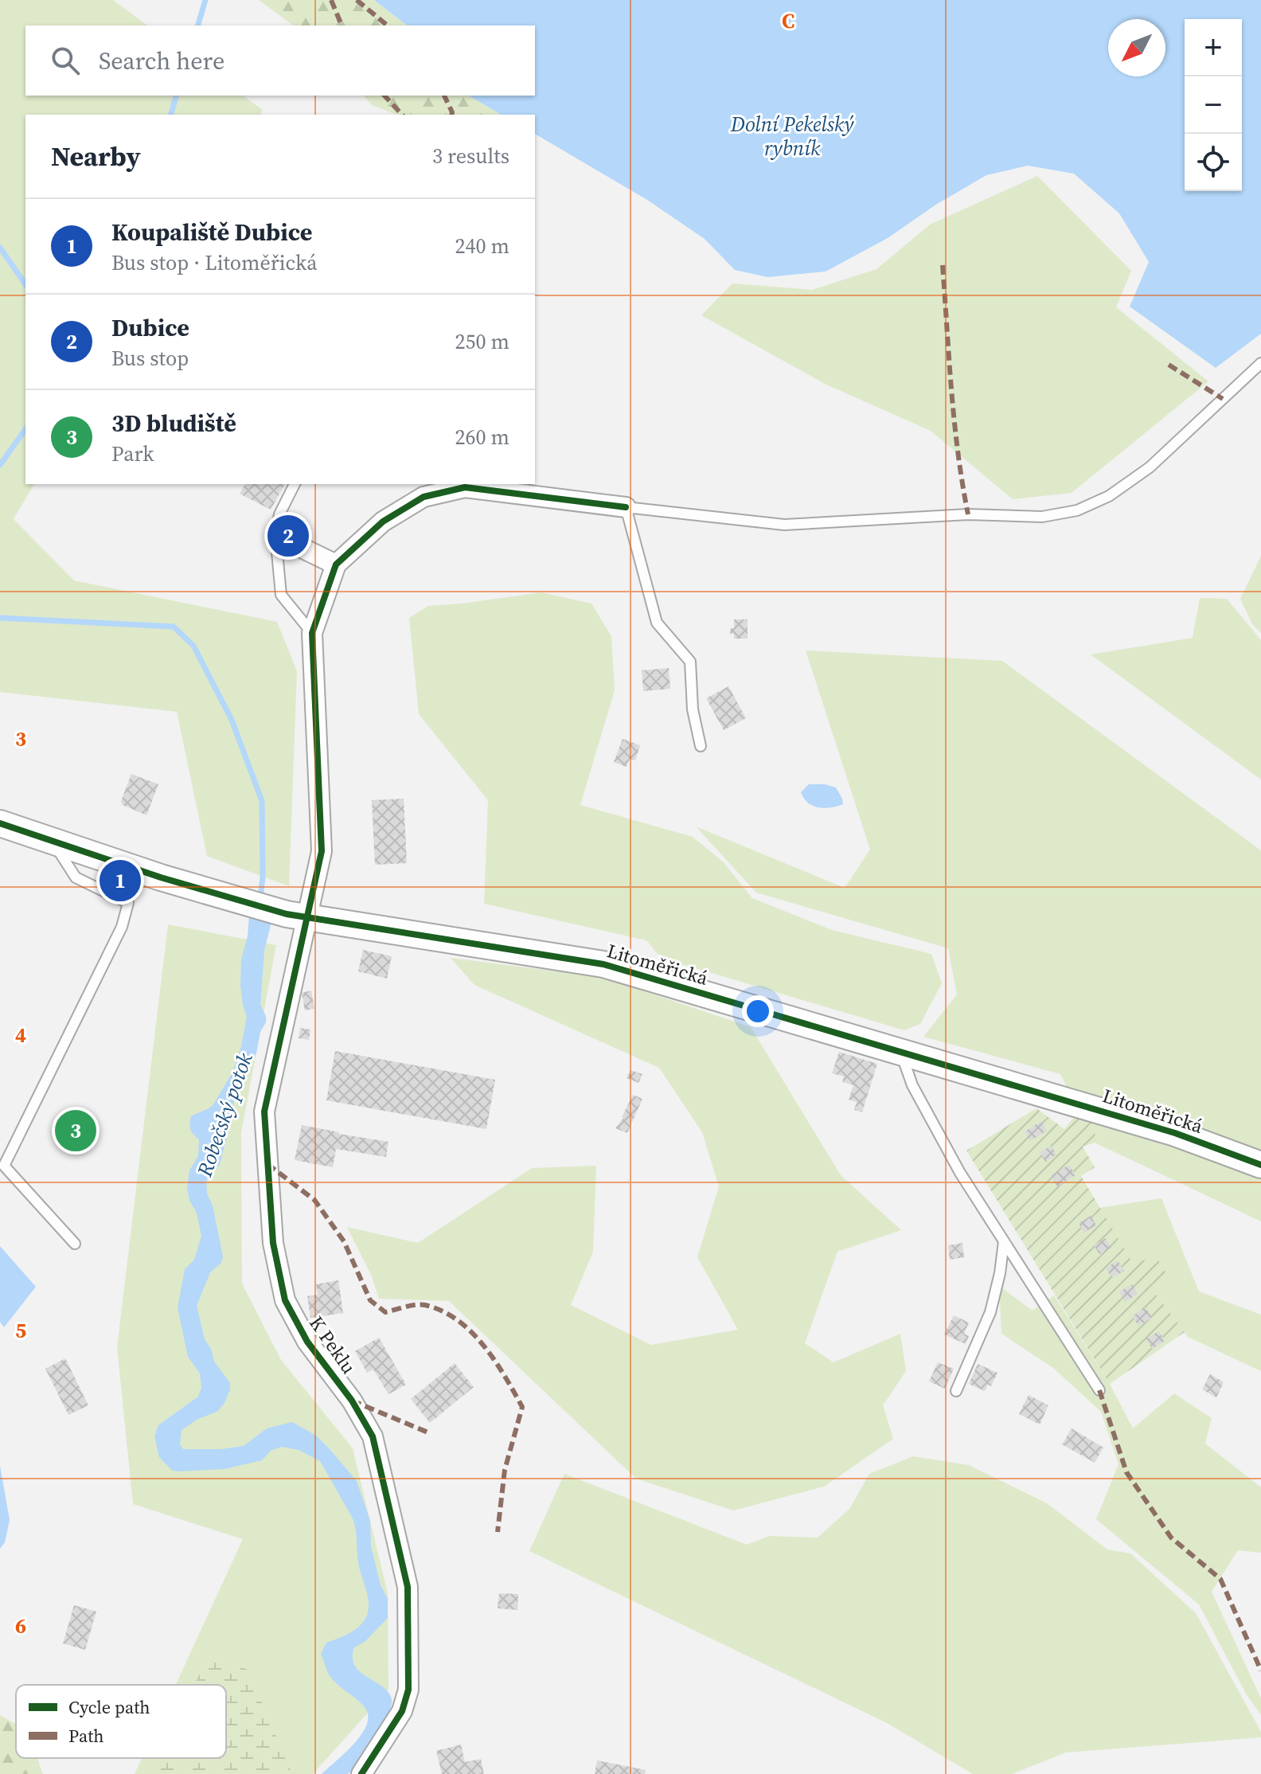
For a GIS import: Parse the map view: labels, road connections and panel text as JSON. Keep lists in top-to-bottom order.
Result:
{
  "streets": {
    "street": ["Litoměřická", "K Peklu"]
  },
  "crossings": [
    ["Litoměřická", "K Peklu"]
  ],
  "water": ["Dolní Pekelský rybník", "Robečský potok"],
  "legend": ["Cycle path", "Path"],
  "north": "bottom left",
  "page": {
    "map_buttons": ["+", "−"],
    "search": "Search here",
    "heading": ["Nearby", "3 results"],
    "list": [
      {
        "mark": "1",
        "name": "Koupaliště Dubice",
        "note": "Bus stop · Litoměřická",
        "value": "240 m"
      },
      {
        "mark": "2",
        "name": "Dubice",
        "note": "Bus stop",
        "value": "250 m"
      },
      {
        "mark": "3",
        "name": "3D bludiště",
        "note": "Park",
        "value": "260 m"
      }
    ],
    "pins": ["2", "1", "3"]
  },
  "grid": {
    "columns": ["C"],
    "rows": [
      "3",
      "4",
      "5",
      "6"
    ]
  }
}
